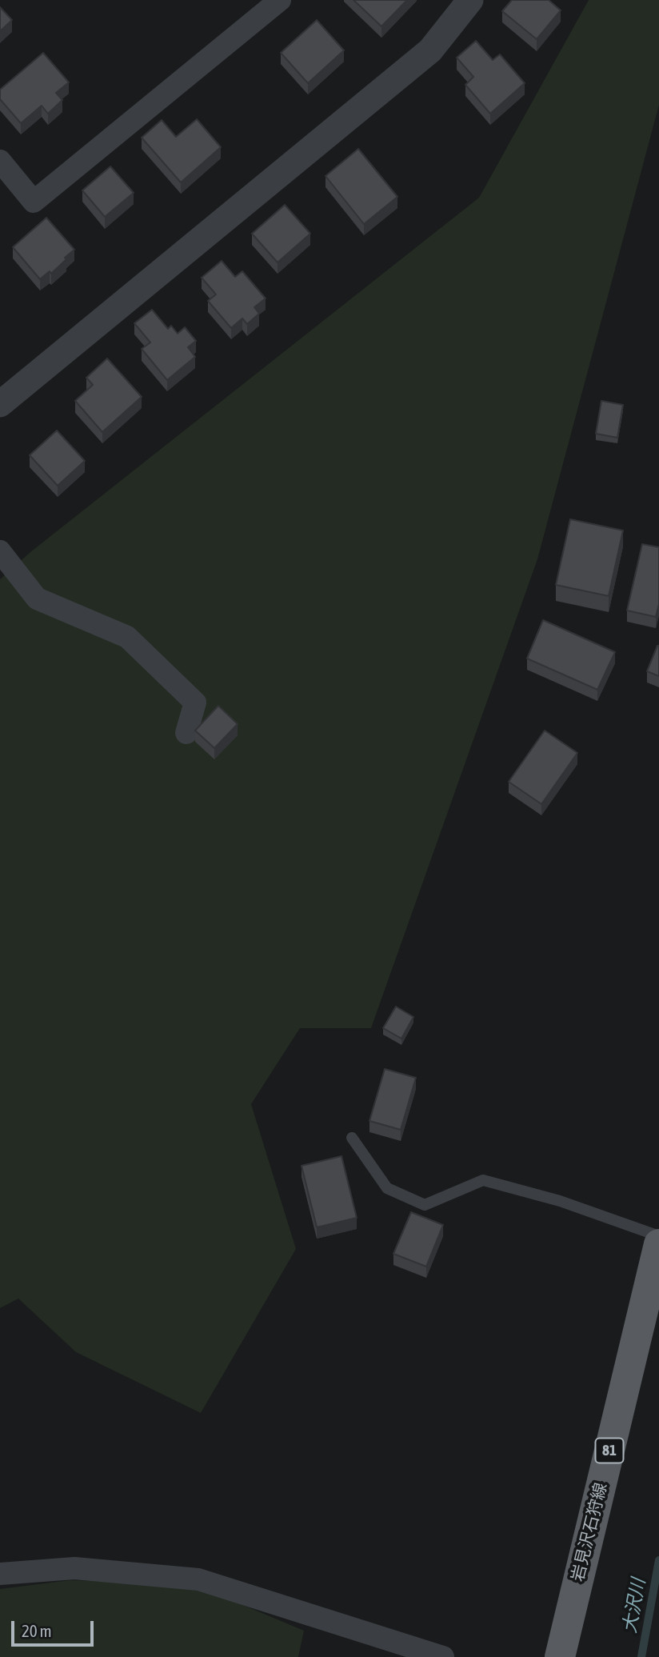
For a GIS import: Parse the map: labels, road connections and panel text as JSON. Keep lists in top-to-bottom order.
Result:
{
  "streets": {
    "main road": ["81", "岩見沢石狩線"]
  },
  "water": ["大沢川"],
  "scale_bar": "20 m"
}
